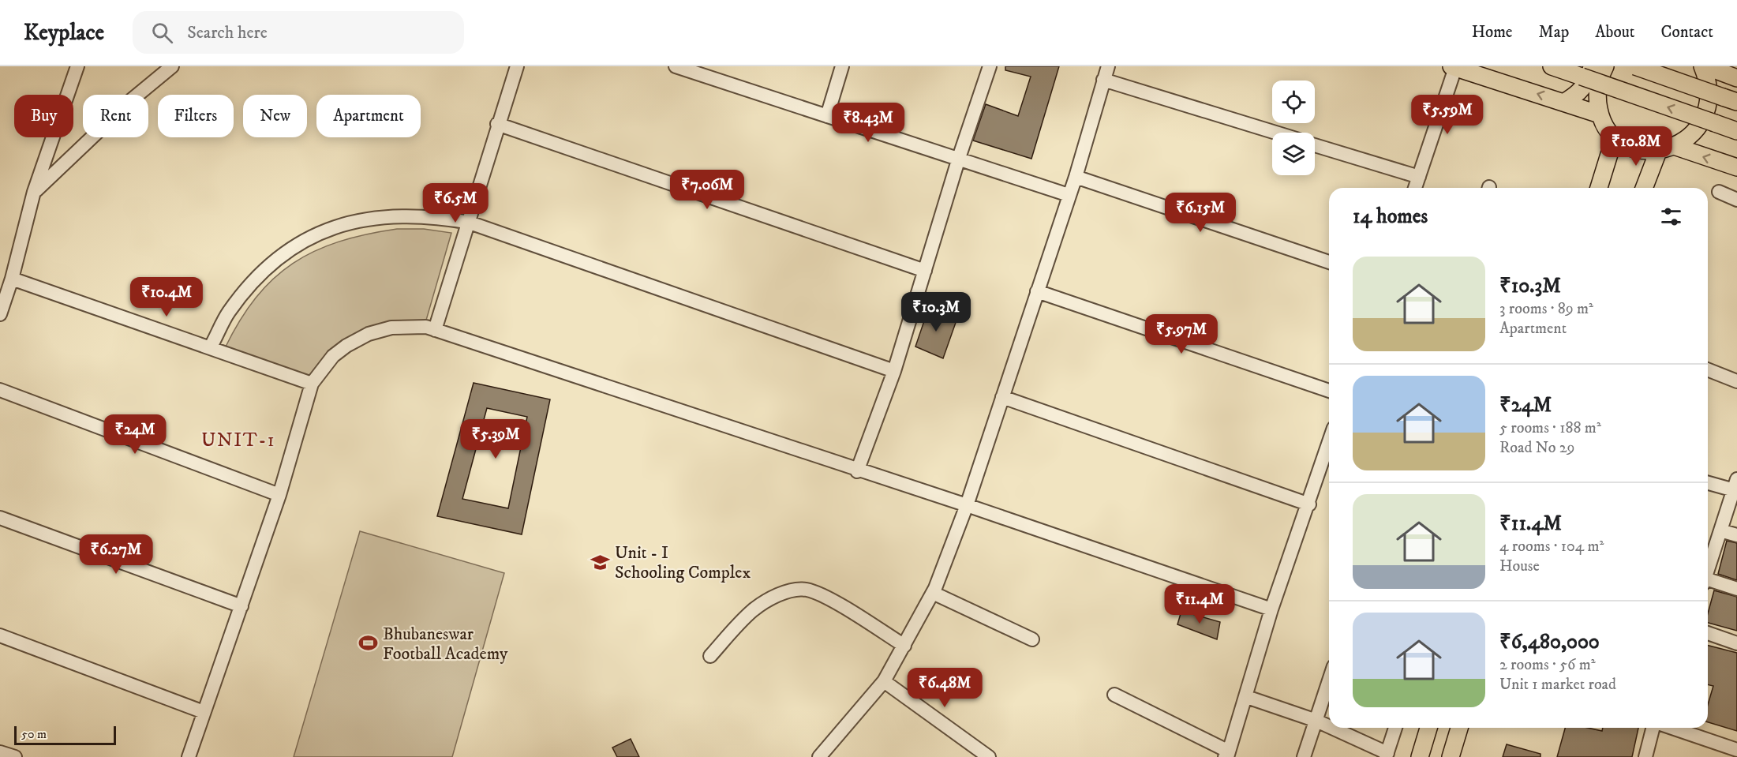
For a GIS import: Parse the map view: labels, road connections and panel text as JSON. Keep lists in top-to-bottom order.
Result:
{
  "districts": ["UNIT-1"],
  "places": {
    "school or university": ["Unit - I Schooling Complex"],
    "sports": ["Bhubaneswar Football Academy"]
  },
  "scale_bar": "50 m",
  "page": {
    "header": "Keyplace",
    "search": "Search here",
    "nav": [
      "Home",
      "Map",
      "About",
      "Contact"
    ],
    "price": [
      "₹5.59M",
      "₹8.43M",
      "₹10.8M",
      "₹7.06M",
      "₹6.5M",
      "₹6.15M",
      "₹10.4M",
      "₹10.3M",
      "₹5.97M",
      "₹24M",
      "₹5.39M",
      "₹6.27M",
      "₹11.4M",
      "₹6.48M"
    ],
    "chip": [
      "Buy",
      "Rent",
      "Filters",
      "New",
      "Apartment"
    ],
    "heading": "14 homes",
    "list": [
      {
        "name": "₹10.3M",
        "note": "3 rooms · 89 m² · Apartment"
      },
      {
        "name": "₹24M",
        "note": "5 rooms · 188 m² · Road No 29"
      },
      {
        "name": "₹11.4M",
        "note": "4 rooms · 104 m² · House"
      },
      {
        "name": "₹6,480,000",
        "note": "2 rooms · 56 m² · Unit 1 market road"
      }
    ],
    "scale": "50 m"
  }
}
